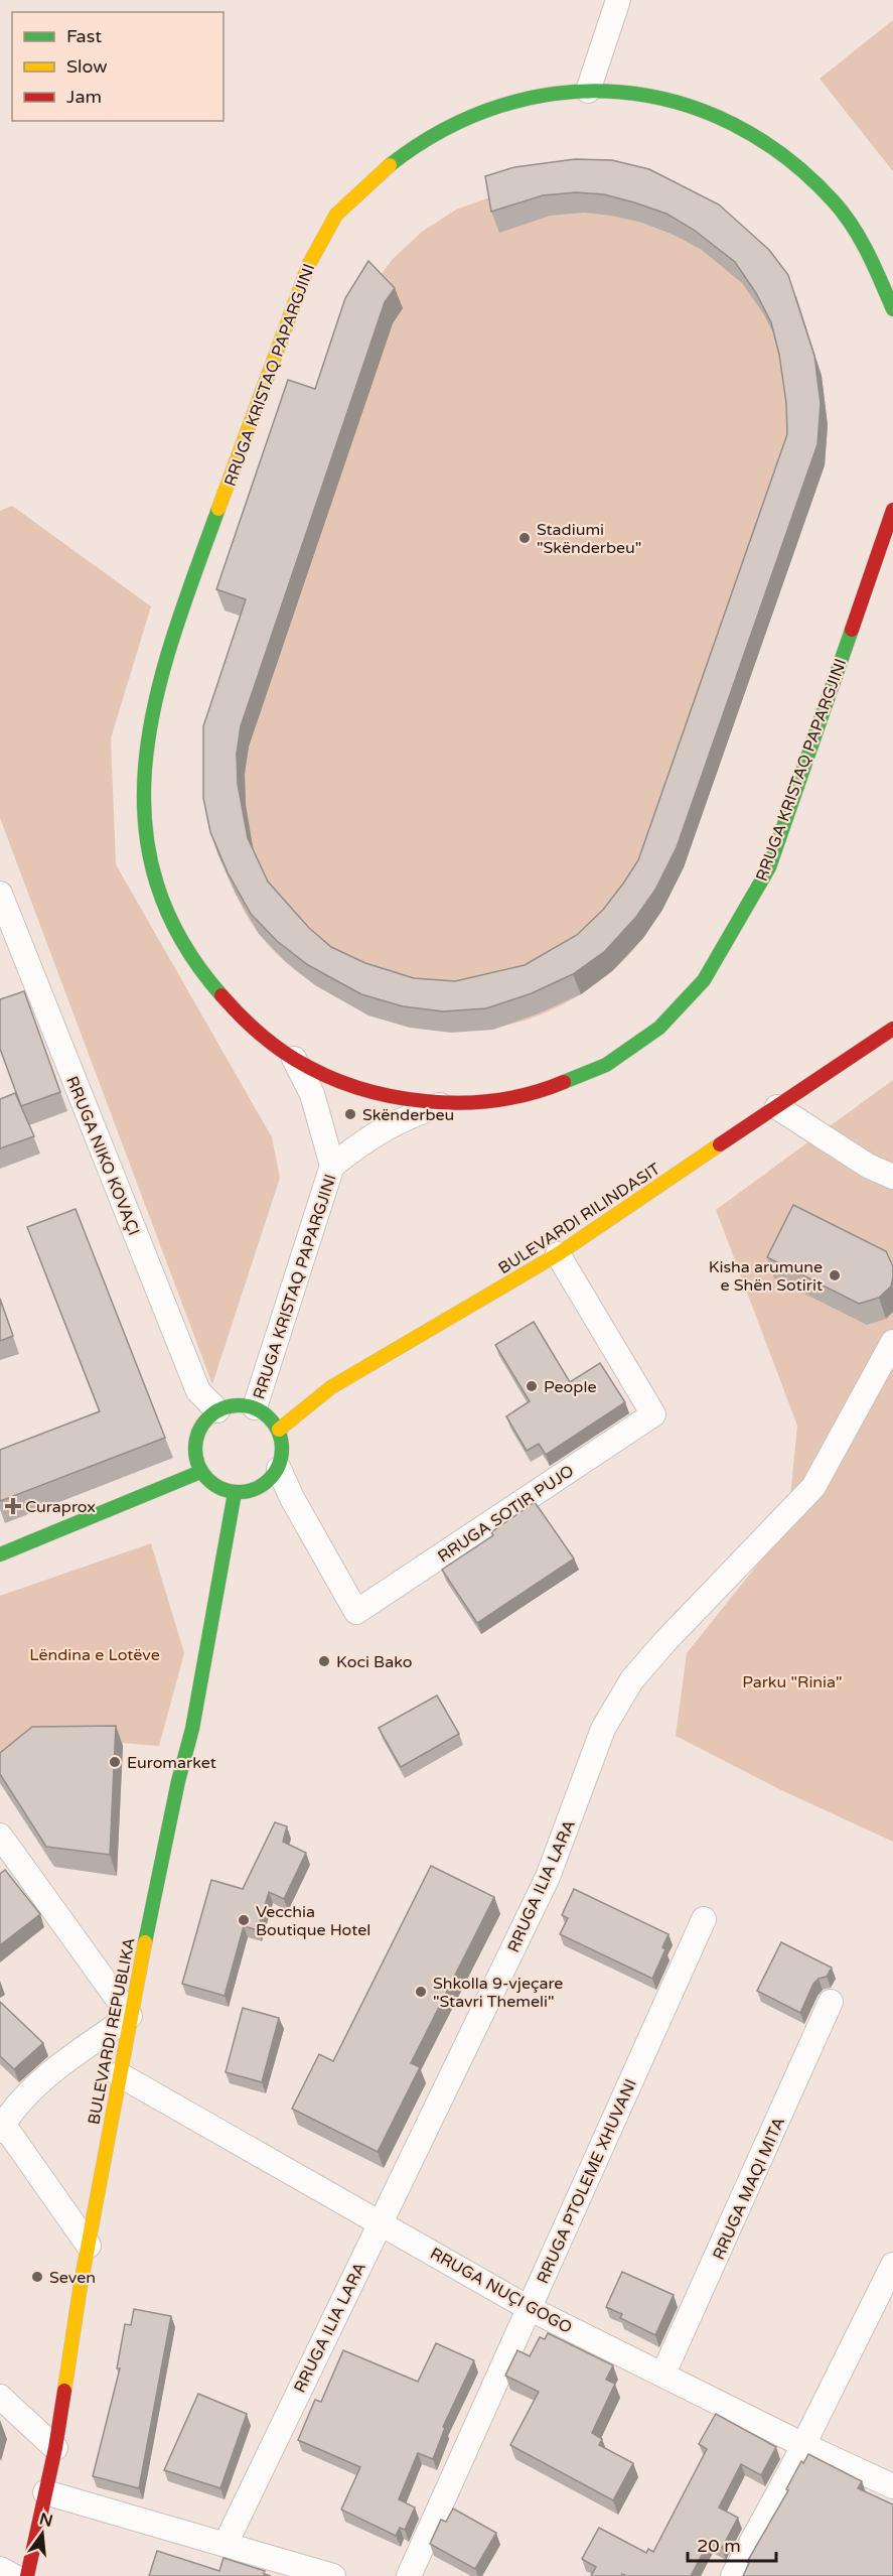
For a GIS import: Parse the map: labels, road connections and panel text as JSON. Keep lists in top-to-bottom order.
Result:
{
  "streets": {
    "street": [
      "RRUGA KRISTAQ PAPARGJINI",
      "RRUGA NIKO KOVAÇI",
      "BULEVARDI RILINDASIT",
      "RRUGA SOTIR PUJO",
      "RRUGA ILIA LARA",
      "BULEVARDI REPUBLIKA",
      "RRUGA PTOLEME XHUVANI",
      "RRUGA MAQI MITA",
      "RRUGA NUÇI GOGO"
    ]
  },
  "crossings": [
    ["RRUGA KRISTAQ PAPARGJINI", "RRUGA NIKO KOVAÇI"],
    ["RRUGA KRISTAQ PAPARGJINI", "BULEVARDI RILINDASIT"],
    ["RRUGA KRISTAQ PAPARGJINI", "RRUGA SOTIR PUJO"],
    ["RRUGA KRISTAQ PAPARGJINI", "BULEVARDI REPUBLIKA"],
    ["RRUGA NIKO KOVAÇI", "BULEVARDI RILINDASIT"],
    ["RRUGA NIKO KOVAÇI", "RRUGA SOTIR PUJO"],
    ["RRUGA NIKO KOVAÇI", "BULEVARDI REPUBLIKA"],
    ["BULEVARDI RILINDASIT", "RRUGA SOTIR PUJO"],
    ["BULEVARDI RILINDASIT", "BULEVARDI REPUBLIKA"],
    ["RRUGA SOTIR PUJO", "BULEVARDI REPUBLIKA"],
    ["RRUGA ILIA LARA", "RRUGA NUÇI GOGO"],
    ["BULEVARDI REPUBLIKA", "RRUGA NUÇI GOGO"],
    ["RRUGA PTOLEME XHUVANI", "RRUGA NUÇI GOGO"],
    ["RRUGA MAQI MITA", "RRUGA NUÇI GOGO"]
  ],
  "parks": ["Lëndina e Lotëve", "Parku \"Rinia\""],
  "places": {
    "other": [
      "Stadiumi \"Skënderbeu\"",
      "Skënderbeu",
      "Kisha arumune e Shën Sotirit",
      "People",
      "Koci Bako",
      "Euromarket",
      "Vecchia Boutique Hotel",
      "Shkolla 9-vjeçare \"Stavri Themeli\"",
      "Seven"
    ],
    "health": ["Curaprox"]
  },
  "legend": ["Fast", "Slow", "Jam"],
  "scale_bar": "20 m",
  "north": "top"
}
